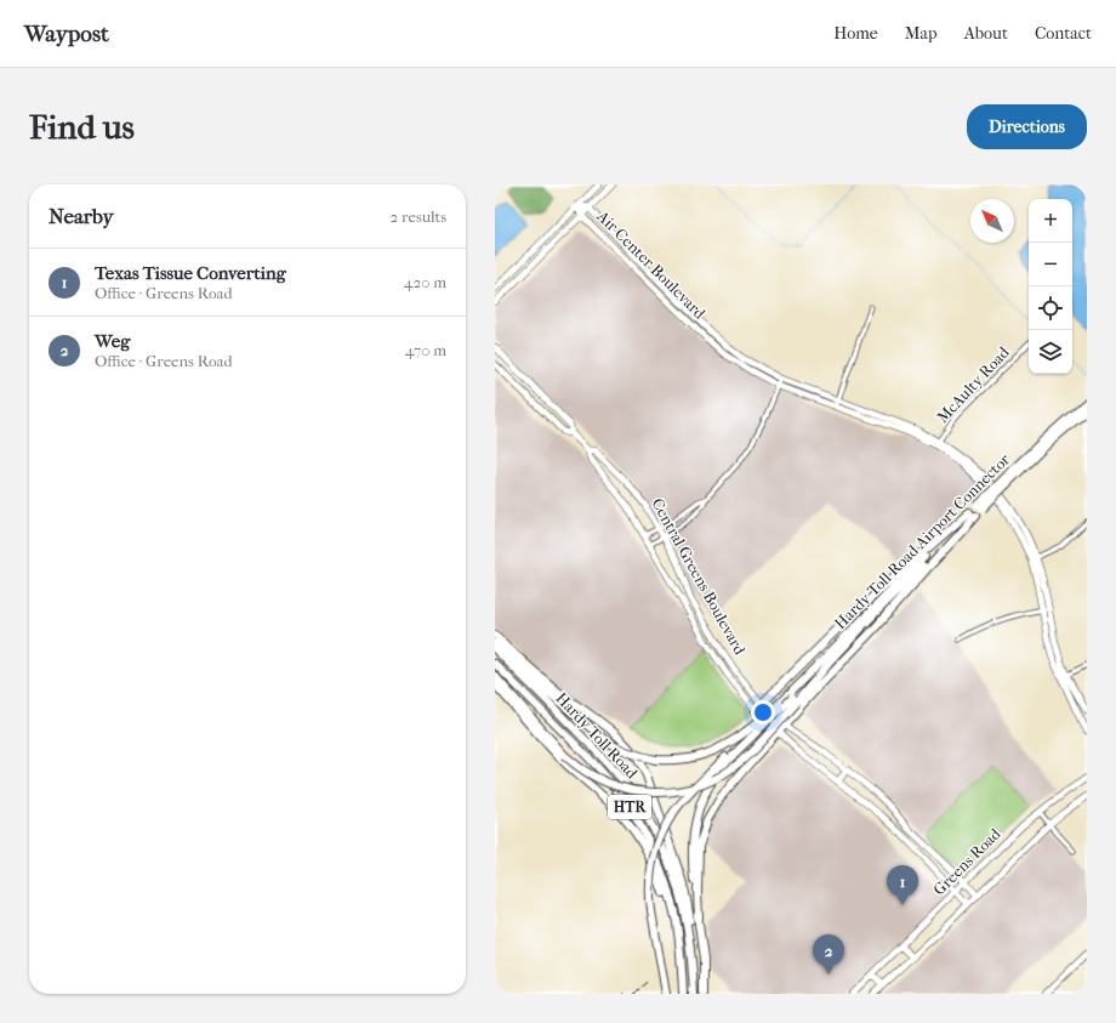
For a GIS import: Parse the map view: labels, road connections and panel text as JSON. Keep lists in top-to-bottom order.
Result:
{
  "streets": {
    "highway": ["Hardy Toll Road Airport Connector", "Hardy Toll Road", "HTR"],
    "street": [
      "Air Center Boulevard",
      "McAulty Road",
      "Central Greens Boulevard",
      "Greens Road"
    ]
  },
  "crossings": [
    ["Air Center Boulevard", "McAulty Road"],
    ["Central Greens Boulevard", "Greens Road"]
  ],
  "north": "top left",
  "page": {
    "header": "Waypost",
    "nav": [
      "Home",
      "Map",
      "About",
      "Contact"
    ],
    "buttons": "Directions",
    "title": "Find us",
    "heading": ["Nearby", "2 results"],
    "map_buttons": ["+", "−"],
    "list": [
      {
        "mark": "1",
        "name": "Texas Tissue Converting",
        "note": "Office · Greens Road",
        "value": "420 m"
      },
      {
        "mark": "2",
        "name": "Weg",
        "note": "Office · Greens Road",
        "value": "470 m"
      }
    ],
    "pins": ["1", "2"]
  }
}
